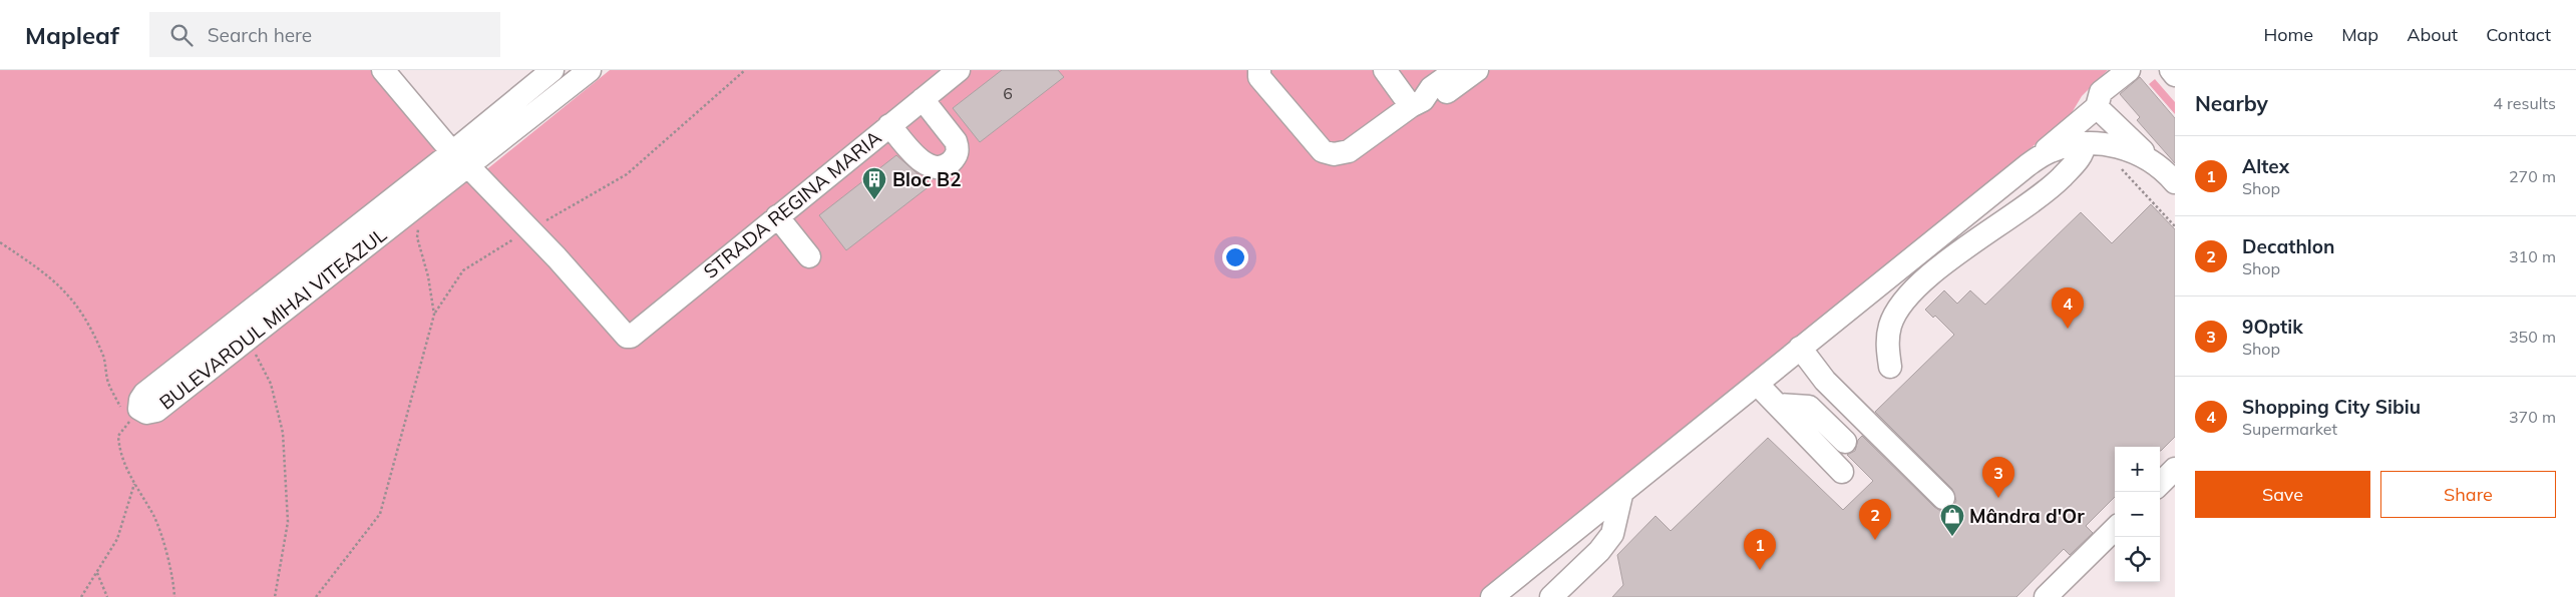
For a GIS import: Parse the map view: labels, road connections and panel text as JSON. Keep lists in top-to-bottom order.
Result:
{
  "streets": {
    "street": ["STRADA REGINA MARIA", "BULEVARDUL MIHAI VITEAZUL"]
  },
  "places": {
    "building": ["Bloc B2"],
    "shop": ["Mândra d'Or"]
  },
  "house_numbers": ["6"],
  "page": {
    "header": "Mapleaf",
    "search": "Search here",
    "nav": [
      "Home",
      "Map",
      "About",
      "Contact"
    ],
    "heading": ["Nearby", "4 results"],
    "list": [
      {
        "mark": "1",
        "name": "Altex",
        "note": "Shop",
        "value": "270 m"
      },
      {
        "mark": "2",
        "name": "Decathlon",
        "note": "Shop",
        "value": "310 m"
      },
      {
        "mark": "3",
        "name": "9Optik",
        "note": "Shop",
        "value": "350 m"
      },
      {
        "mark": "4",
        "name": "Shopping City Sibiu",
        "note": "Supermarket",
        "value": "370 m"
      }
    ],
    "pins": [
      "4",
      "3",
      "2",
      "1"
    ],
    "map_buttons": ["+", "−"],
    "buttons": ["Save", "Share"]
  }
}
